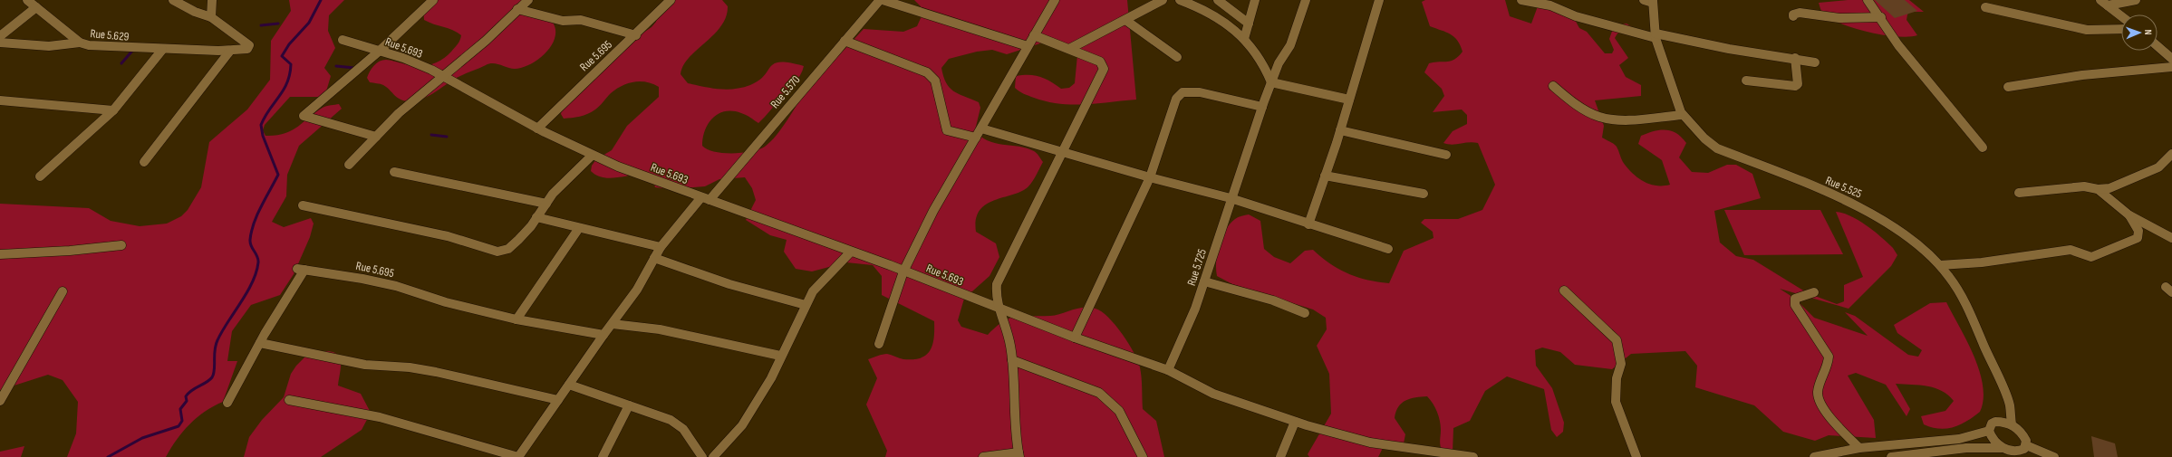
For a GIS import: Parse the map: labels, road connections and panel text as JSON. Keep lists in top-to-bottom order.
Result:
{
  "streets": {
    "street": [
      "Rue 5.629",
      "Rue 5.693",
      "Rue 5.695",
      "Rue 5.570",
      "Rue 5.525",
      "Rue 5.725"
    ]
  },
  "crossings": [
    ["Rue 5.693", "Rue 5.695"],
    ["Rue 5.693", "Rue 5.570"],
    ["Rue 5.695", "Rue 5.570"]
  ],
  "north": "right"
}
